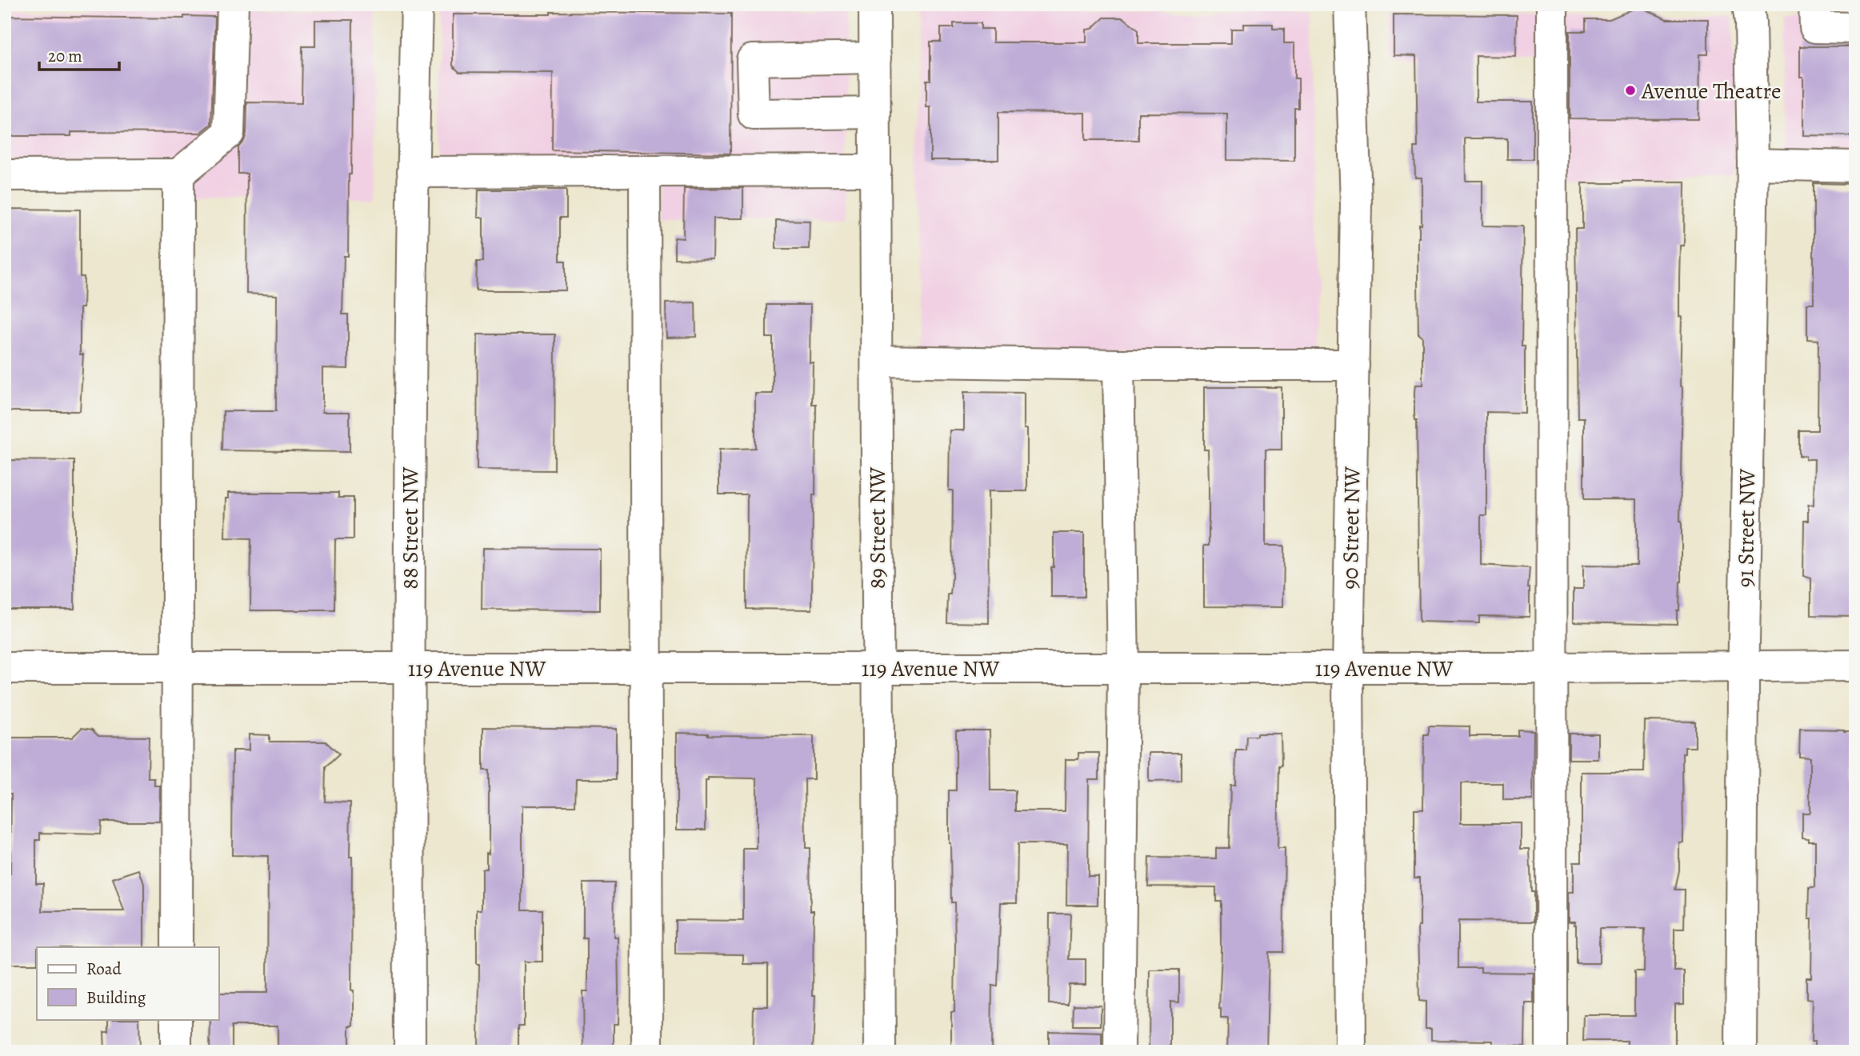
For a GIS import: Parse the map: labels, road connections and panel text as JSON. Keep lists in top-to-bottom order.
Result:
{
  "streets": {
    "street": [
      "88 Street NW",
      "89 Street NW",
      "90 Street NW",
      "91 Street NW",
      "119 Avenue NW"
    ]
  },
  "crossings": [
    ["88 Street NW", "119 Avenue NW"],
    ["89 Street NW", "119 Avenue NW"],
    ["90 Street NW", "119 Avenue NW"],
    ["91 Street NW", "119 Avenue NW"]
  ],
  "places": ["Avenue Theatre"],
  "legend": ["Road", "Building"],
  "scale_bar": "20 m"
}
